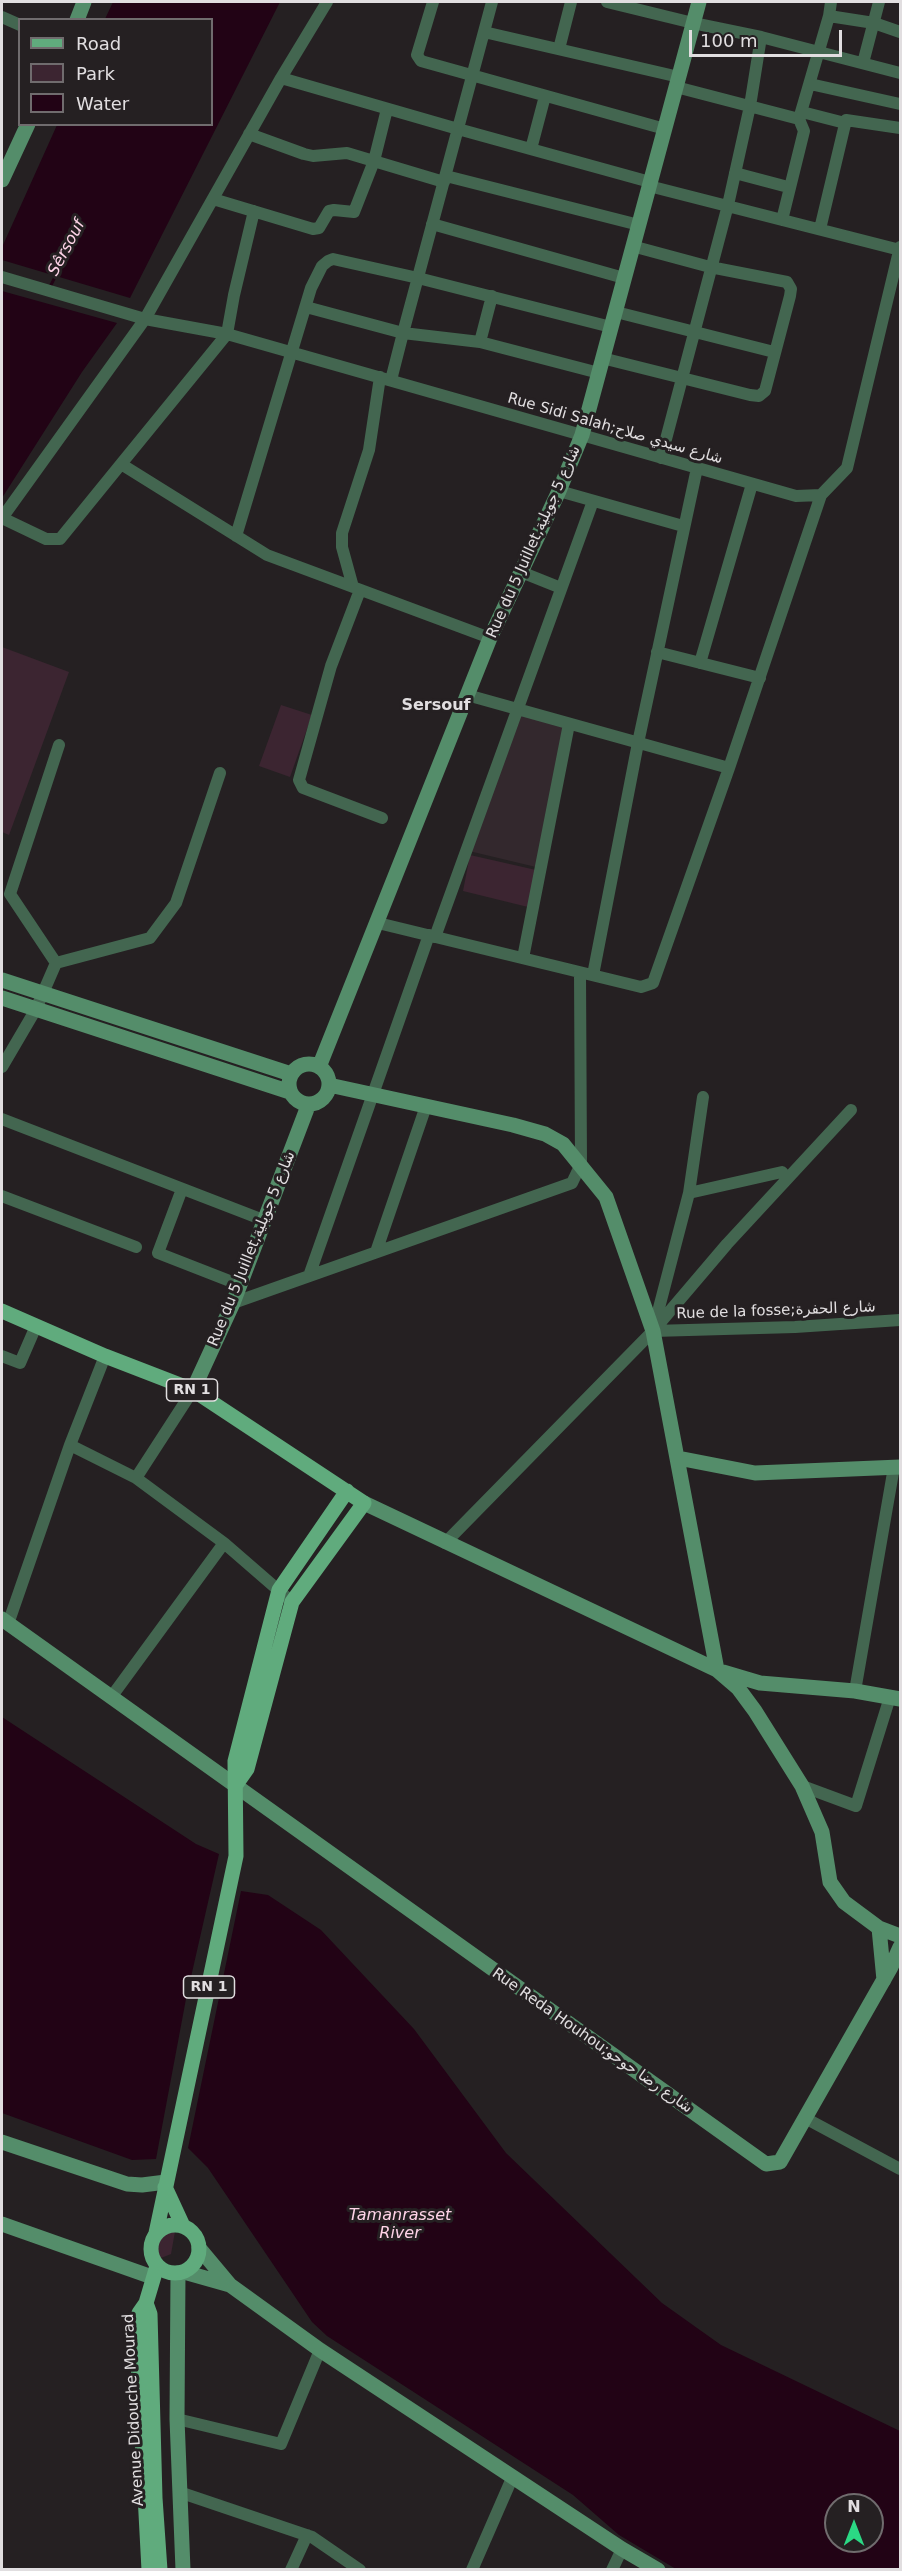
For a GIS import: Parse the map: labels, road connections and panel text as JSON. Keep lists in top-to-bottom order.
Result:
{
  "streets": {
    "main road": ["RN 1", "Avenue Didouche Mourad"],
    "street": [
      "Rue Sidi Salah;شارع سيدي صلاح",
      "Rue du 5 Juillet,شارع 5 جويلية",
      "Rue de la fosse;شارع الحفرة",
      "Rue Reda Houhou;شارع رضا حوحو"
    ]
  },
  "crossings": [
    ["Rue Sidi Salah;شارع سيدي صلاح", "Rue du 5 Juillet,شارع 5 جويلية"],
    ["Rue du 5 Juillet,شارع 5 جويلية", "RN 1"],
    ["RN 1", "Rue Reda Houhou;شارع رضا حوحو"]
  ],
  "districts": ["Sersouf"],
  "water": ["Sêrsouf", "Tamanrasset River"],
  "legend": ["Road", "Park", "Water"],
  "scale_bar": "100 m",
  "north": "top"
}
